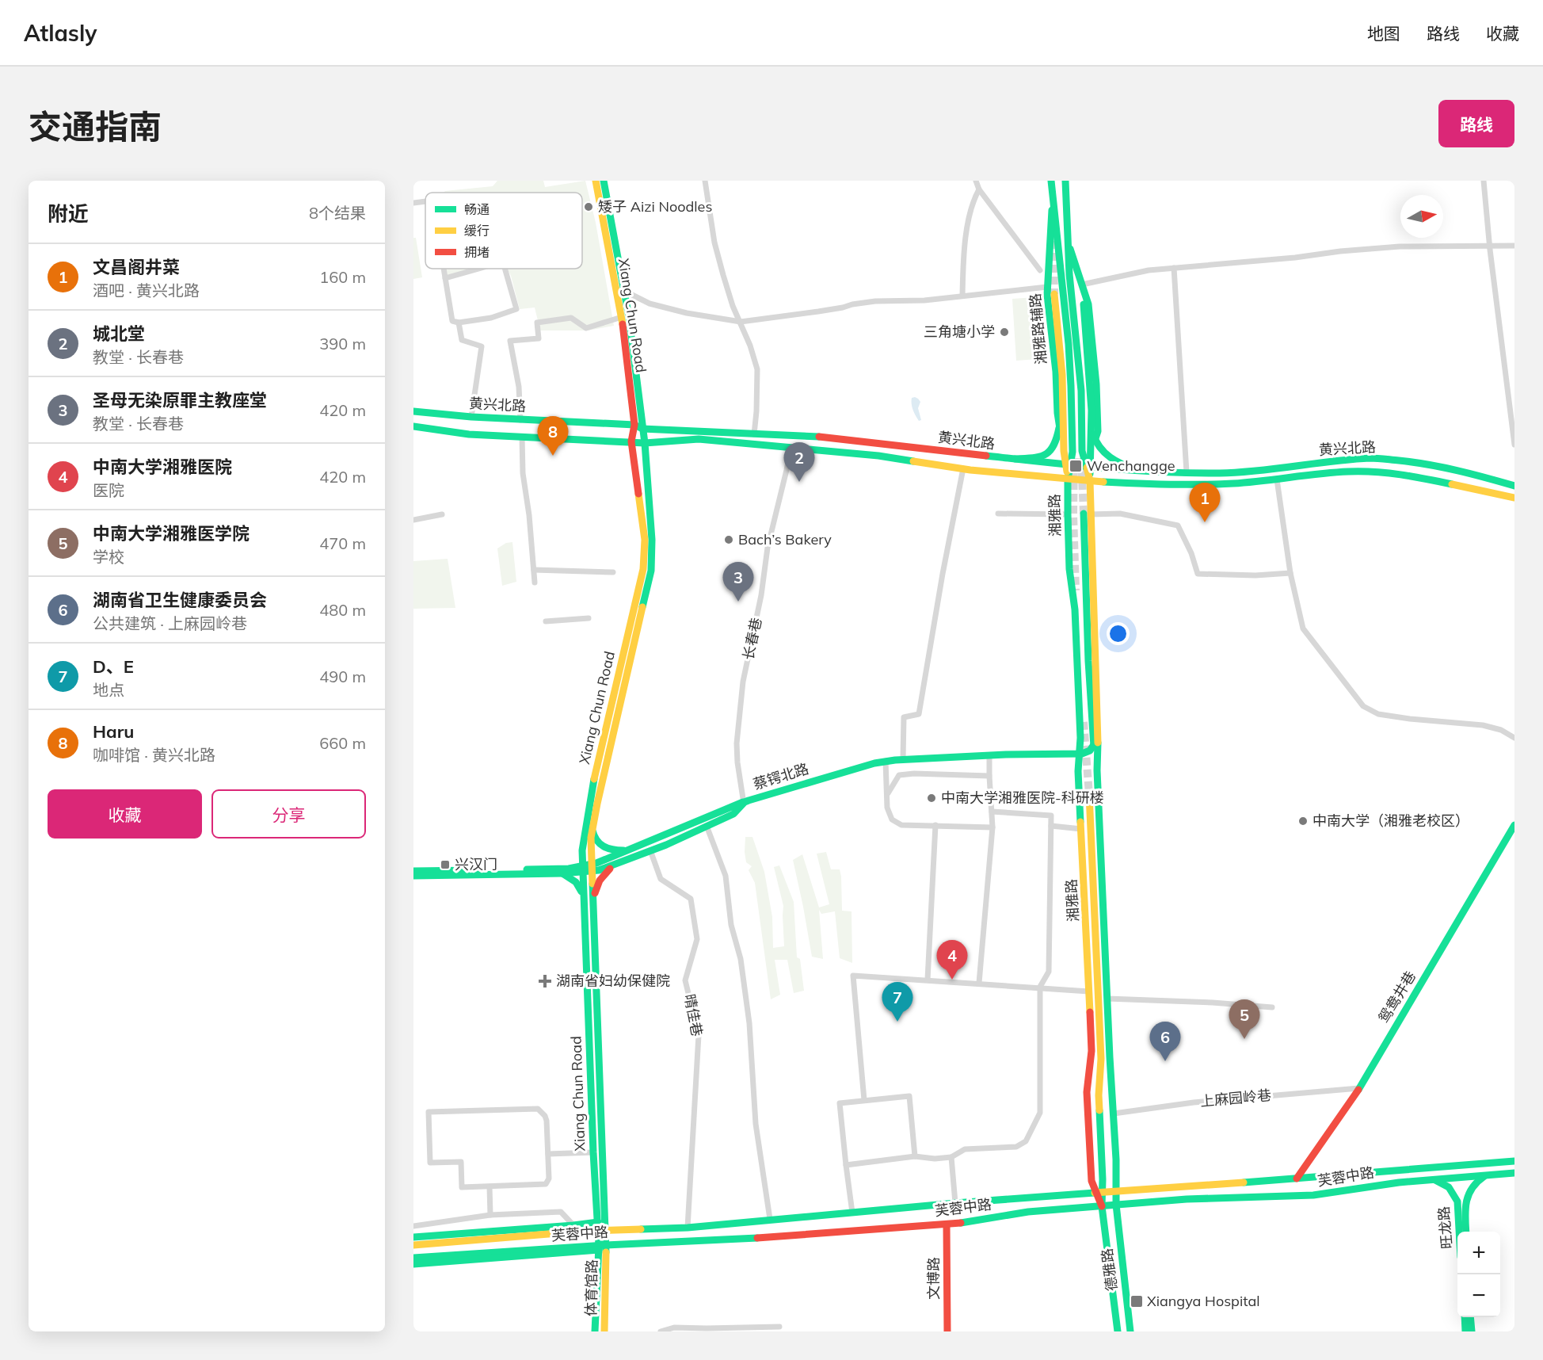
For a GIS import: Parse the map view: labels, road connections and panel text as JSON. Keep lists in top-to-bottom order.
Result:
{
  "streets": {
    "main road": [
      "Xiang Chun Road",
      "湘雅路辅路",
      "黄兴北路",
      "湘雅路",
      "蔡锷北路",
      "鸳鸯井巷",
      "芙蓉中路",
      "旺龙路",
      "德雅路",
      "文博路",
      "体育馆路"
    ],
    "street": ["长春巷", "晴佳巷", "上麻园岭巷"]
  },
  "crossings": [
    ["Xiang Chun Road", "黄兴北路"],
    ["Xiang Chun Road", "蔡锷北路"],
    ["Xiang Chun Road", "芙蓉中路"],
    ["Xiang Chun Road", "体育馆路"],
    ["湘雅路辅路", "湘雅路"],
    ["黄兴北路", "湘雅路"],
    ["黄兴北路", "长春巷"],
    ["湘雅路", "蔡锷北路"],
    ["湘雅路", "上麻园岭巷"],
    ["湘雅路", "芙蓉中路"],
    ["湘雅路", "德雅路"],
    ["长春巷", "蔡锷北路"],
    ["蔡锷北路", "晴佳巷"],
    ["鸳鸯井巷", "上麻园岭巷"],
    ["鸳鸯井巷", "芙蓉中路"],
    ["晴佳巷", "芙蓉中路"],
    ["芙蓉中路", "旺龙路"],
    ["芙蓉中路", "德雅路"],
    ["芙蓉中路", "文博路"],
    ["芙蓉中路", "体育馆路"]
  ],
  "places": {
    "other": [
      "矮子 Aizi Noodles",
      "三角塘小学",
      "Bach’s Bakery",
      "中南大学湘雅医院-科研楼",
      "中南大学（湘雅老校区）"
    ],
    "transit": ["Wenchangge", "兴汉门", "Xiangya Hospital"],
    "health": ["湖南省妇幼保健院"]
  },
  "legend": ["畅通", "缓行", "拥堵"],
  "north": "right",
  "page": {
    "header": "Atlasly",
    "nav": ["地图", "路线", "收藏"],
    "title": "交通指南",
    "buttons": [
      "路线",
      ["收藏", "分享"]
    ],
    "heading": ["附近", "8个结果"],
    "list": [
      {
        "mark": "1",
        "name": "文昌阁井菜",
        "note": "酒吧 · 黄兴北路",
        "value": "160 m"
      },
      {
        "mark": "2",
        "name": "城北堂",
        "note": "教堂 · 长春巷",
        "value": "390 m"
      },
      {
        "mark": "3",
        "name": "圣母无染原罪主教座堂",
        "note": "教堂 · 长春巷",
        "value": "420 m"
      },
      {
        "mark": "4",
        "name": "中南大学湘雅医院",
        "note": "医院",
        "value": "420 m"
      },
      {
        "mark": "5",
        "name": "中南大学湘雅医学院",
        "note": "学校",
        "value": "470 m"
      },
      {
        "mark": "6",
        "name": "湖南省卫生健康委员会",
        "note": "公共建筑 · 上麻园岭巷",
        "value": "480 m"
      },
      {
        "mark": "7",
        "name": "D、E",
        "note": "地点",
        "value": "490 m"
      },
      {
        "mark": "8",
        "name": "Haru",
        "note": "咖啡馆 · 黄兴北路",
        "value": "660 m"
      }
    ],
    "pins": [
      "8",
      "2",
      "1",
      "3",
      "4",
      "7",
      "5",
      "6"
    ],
    "map_buttons": ["+", "−"]
  }
}
